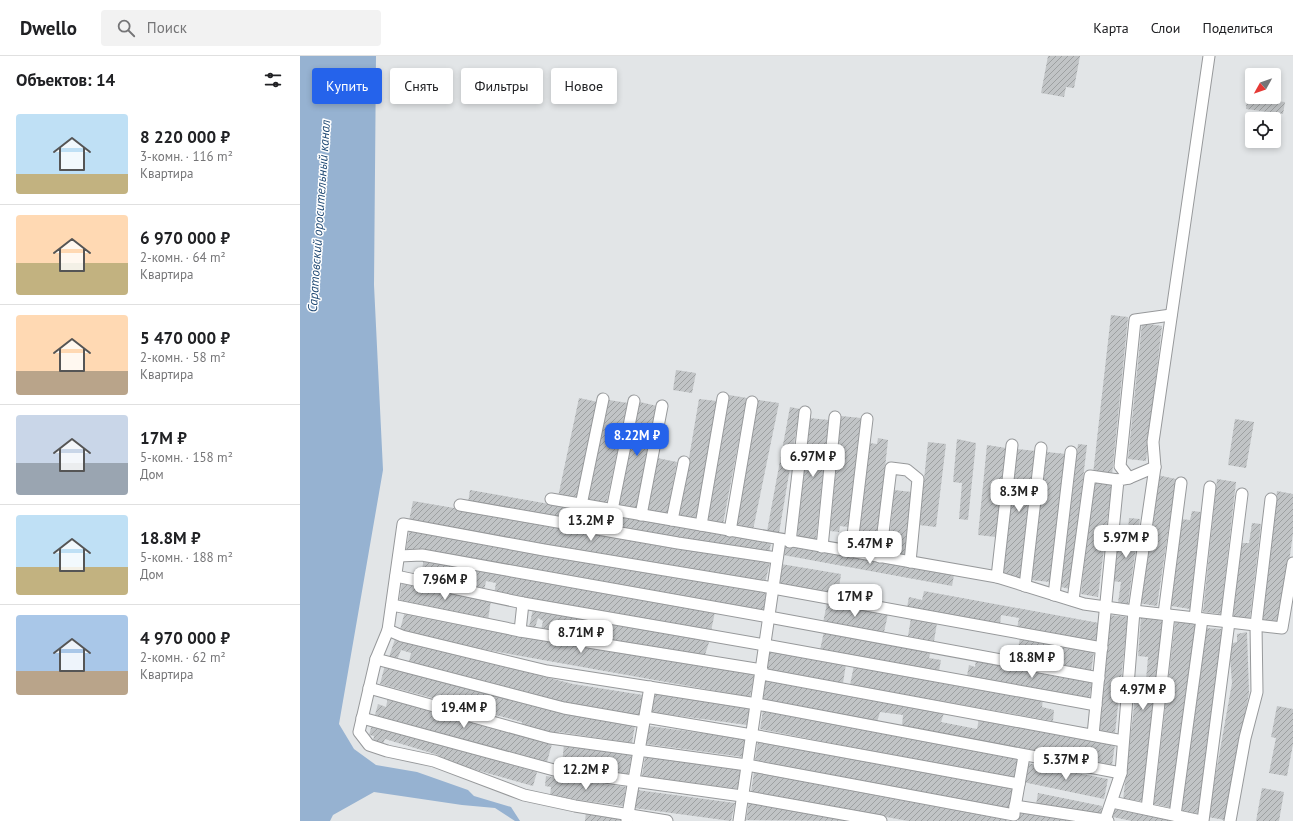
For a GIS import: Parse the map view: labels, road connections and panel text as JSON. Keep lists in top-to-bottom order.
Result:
{
  "water": ["Саратовский оросительный канал"],
  "north": "bottom left",
  "page": {
    "header": "Dwello",
    "search": "Поиск",
    "nav": ["Карта", "Слои", "Поделиться"],
    "heading": "Объектов: 14",
    "chip": [
      "Купить",
      "Снять",
      "Фильтры",
      "Новое"
    ],
    "list": [
      {
        "name": "8 220 000 ₽",
        "note": "3-комн. · 116 m² · Квартира"
      },
      {
        "name": "6 970 000 ₽",
        "note": "2-комн. · 64 m² · Квартира"
      },
      {
        "name": "5 470 000 ₽",
        "note": "2-комн. · 58 m² · Квартира"
      },
      {
        "name": "17M ₽",
        "note": "5-комн. · 158 m² · Дом"
      },
      {
        "name": "18.8M ₽",
        "note": "5-комн. · 188 m² · Дом"
      },
      {
        "name": "4 970 000 ₽",
        "note": "2-комн. · 62 m² · Квартира"
      }
    ],
    "price": [
      "8.22M ₽",
      "6.97M ₽",
      "8.3M ₽",
      "13.2M ₽",
      "5.97M ₽",
      "5.47M ₽",
      "7.96M ₽",
      "17M ₽",
      "8.71M ₽",
      "18.8M ₽",
      "4.97M ₽",
      "19.4M ₽",
      "5.37M ₽",
      "12.2M ₽"
    ]
  }
}
